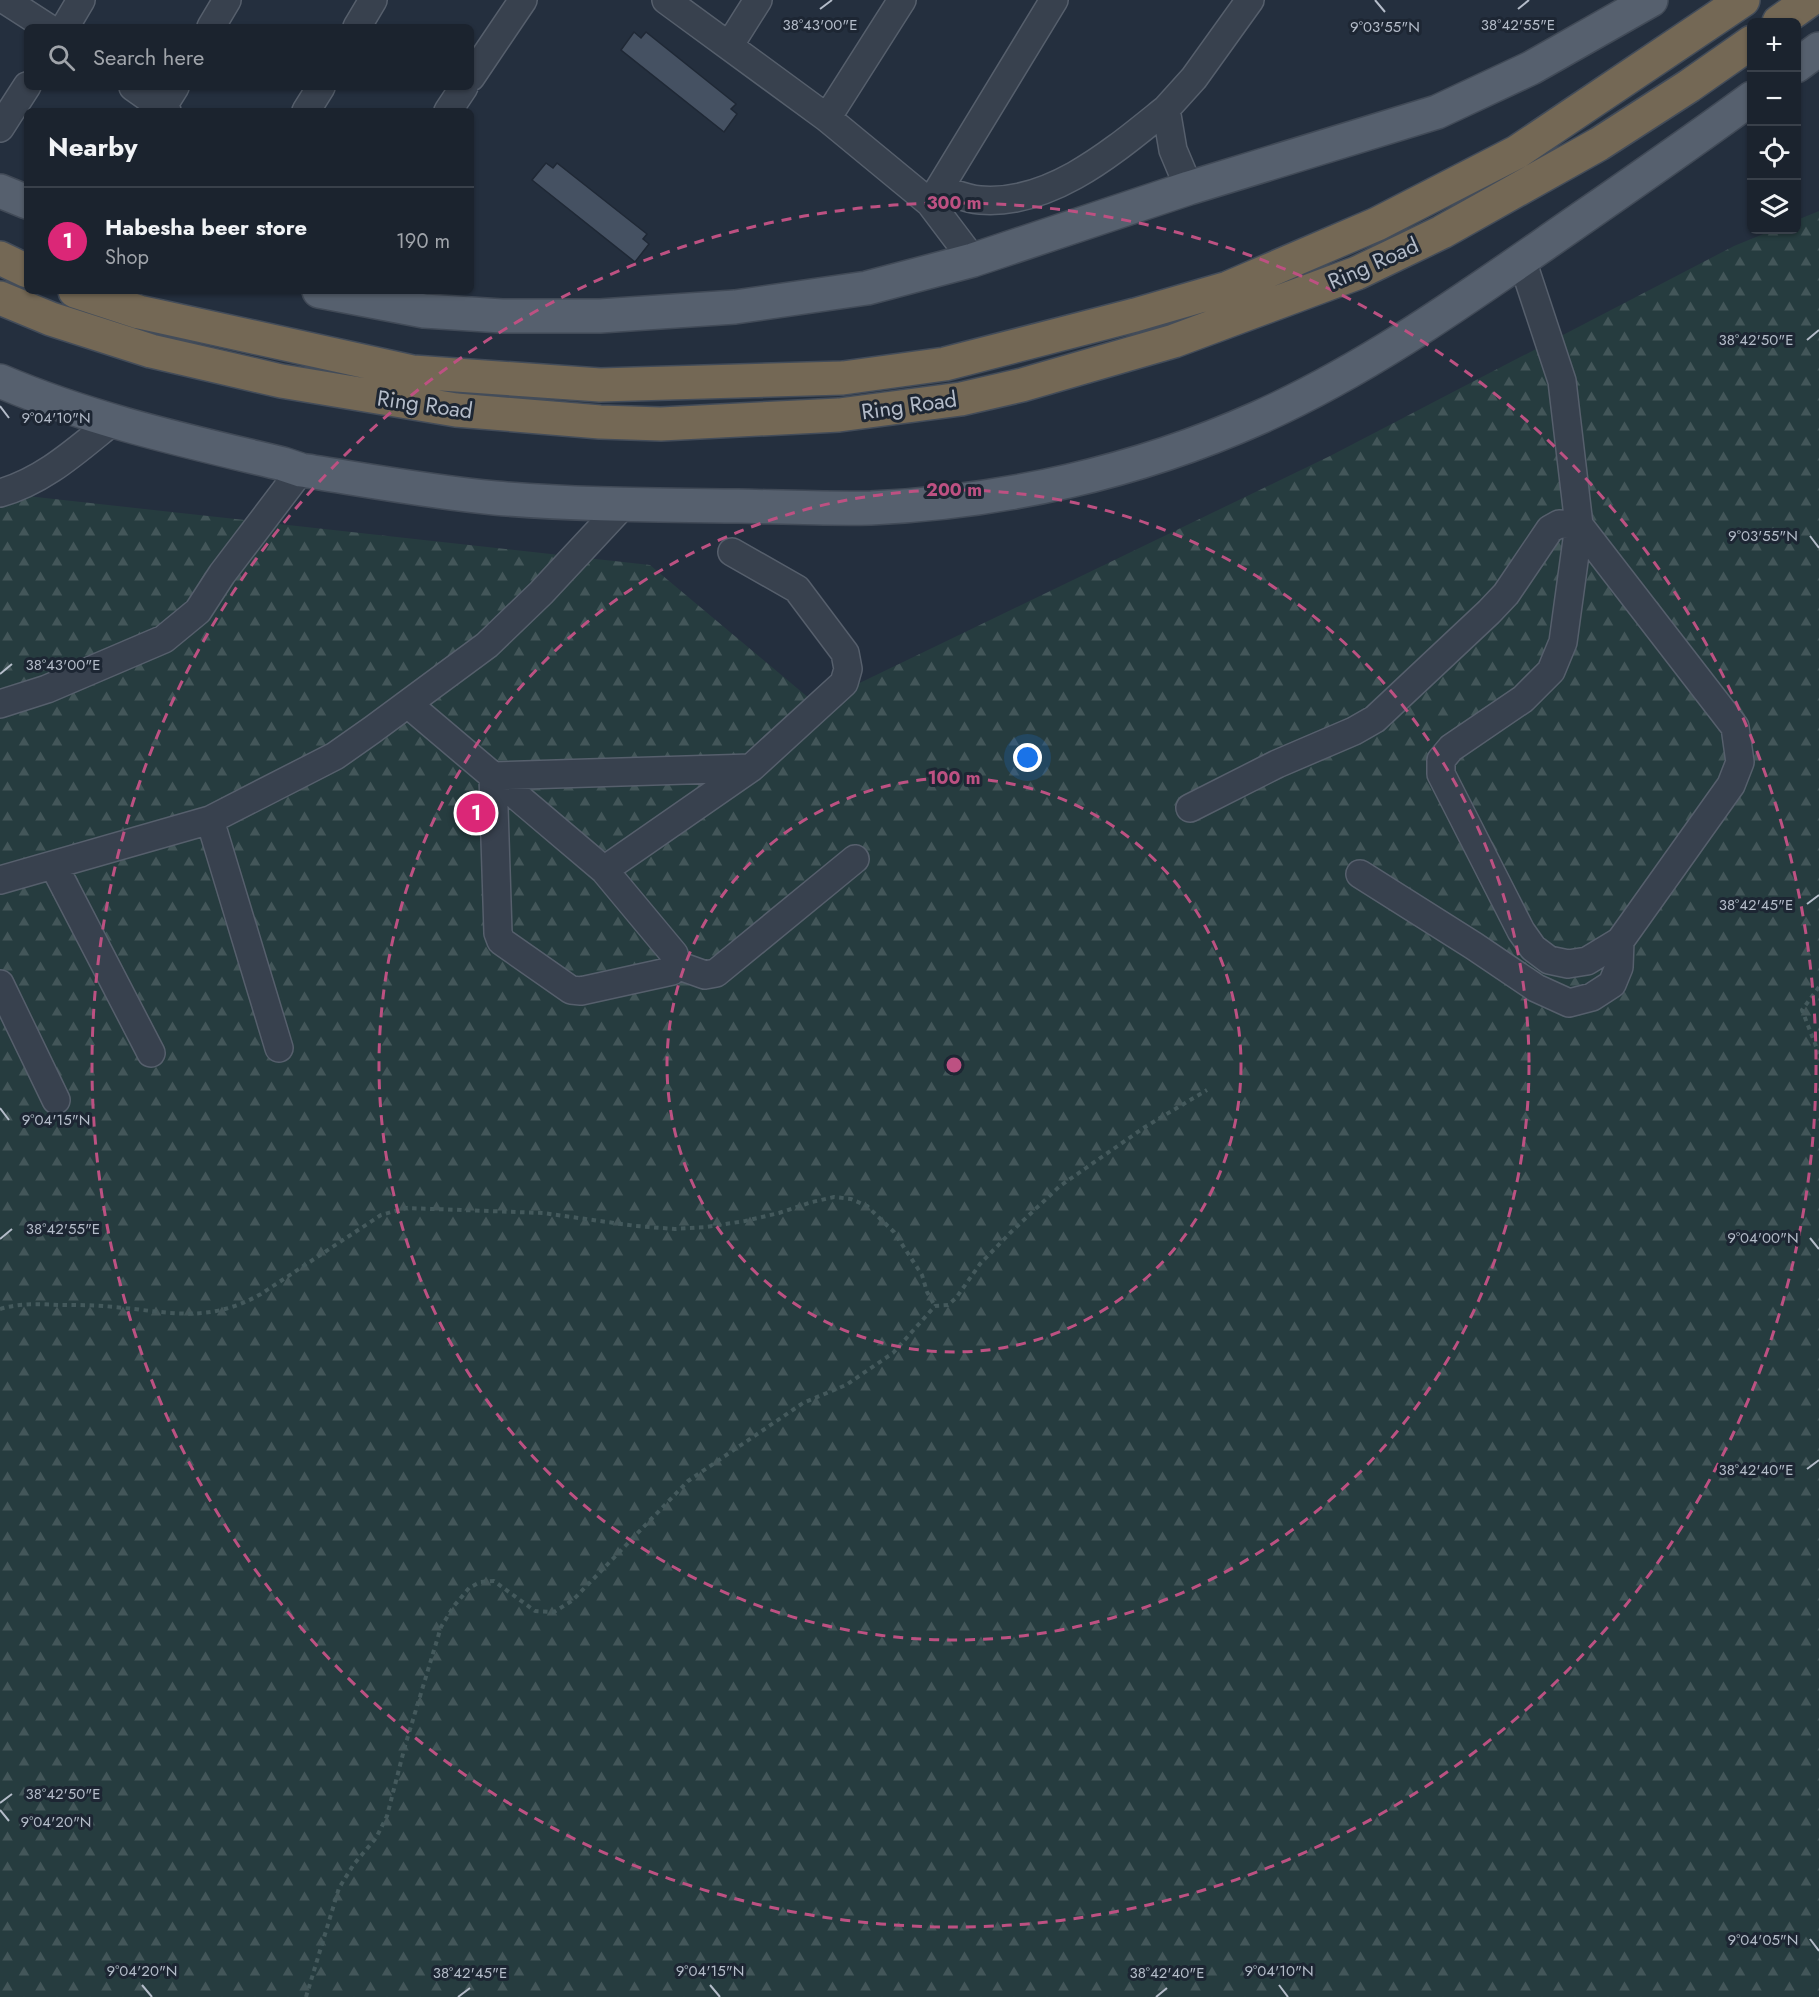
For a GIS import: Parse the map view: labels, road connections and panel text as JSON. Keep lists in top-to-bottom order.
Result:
{
  "streets": {
    "highway": ["Ring Road"]
  },
  "page": {
    "map_buttons": ["+", "−"],
    "search": "Search here",
    "heading": "Nearby",
    "list": [
      {
        "mark": "1",
        "name": "Habesha beer store",
        "note": "Shop",
        "value": "190 m"
      }
    ],
    "pins": "1"
  },
  "coordinates": [
    "38°43'00\"E",
    "38°42'55\"E",
    "9°03'55\"N",
    "38°42'50\"E",
    "9°04'10\"N",
    "38°42'45\"E",
    "9°04'15\"N",
    "9°04'00\"N",
    "38°42'40\"E",
    "9°04'20\"N",
    "9°04'05\"N"
  ],
  "rings": ["300 m", "200 m", "100 m"]
}
